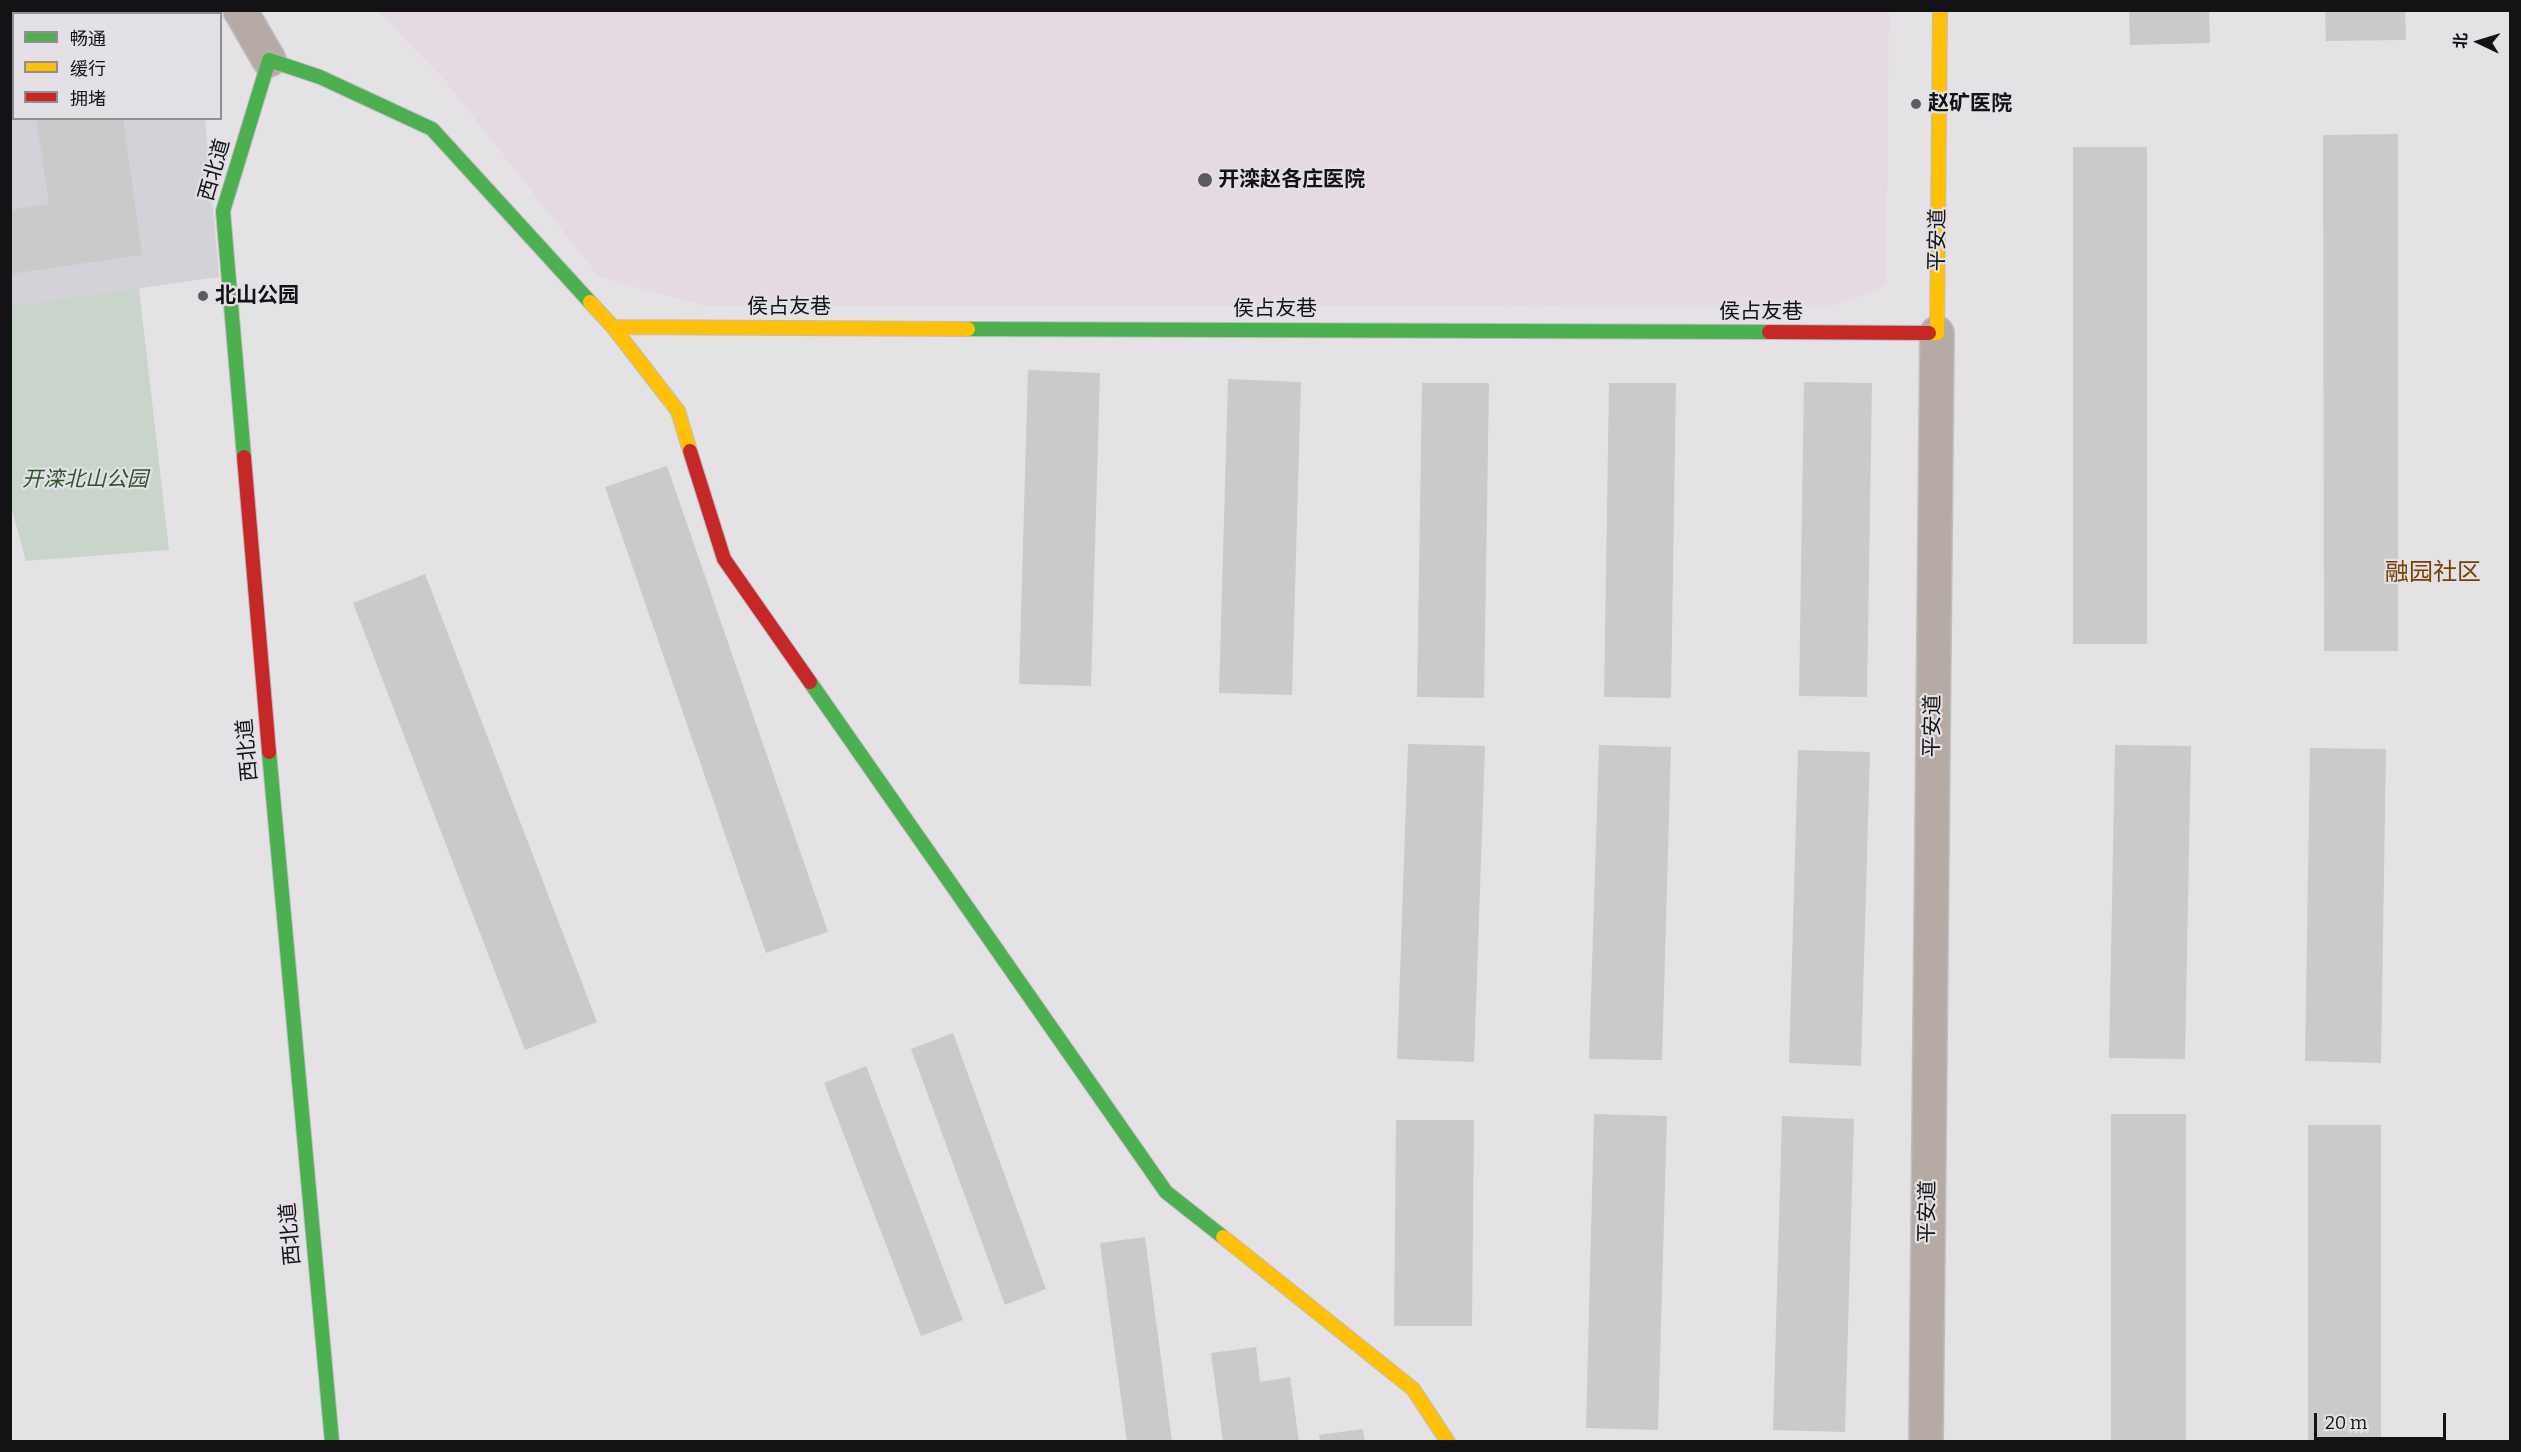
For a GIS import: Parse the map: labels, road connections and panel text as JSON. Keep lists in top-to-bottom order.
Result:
{
  "streets": {
    "street": ["西北道", "平安道", "侯占友巷"]
  },
  "crossings": [
    ["平安道", "侯占友巷"]
  ],
  "districts": ["融园社区"],
  "parks": ["开滦北山公园"],
  "places": ["赵矿医院", "开滦赵各庄医院", "北山公园"],
  "legend": ["畅通", "缓行", "拥堵"],
  "scale_bar": "20 m",
  "north": "left"
}
